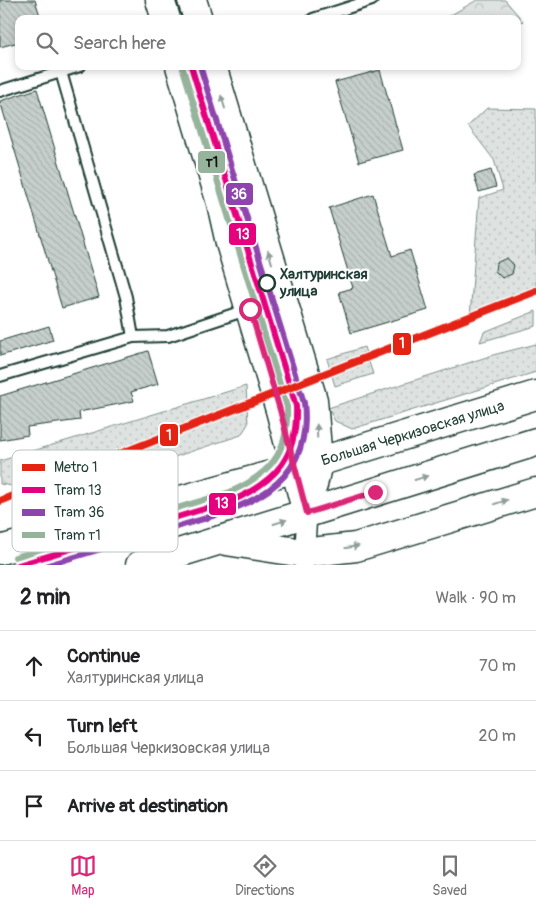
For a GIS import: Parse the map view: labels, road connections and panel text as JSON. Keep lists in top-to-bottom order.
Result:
{
  "streets": {
    "street": ["Большая Черкизовская улица"]
  },
  "places": ["Халтуринская улица"],
  "lines": [
    "tram line 13",
    "tram line 36",
    "tram line т1",
    "metro line 1"
  ],
  "legend": [
    "Metro 1",
    "Tram 13",
    "Tram 36",
    "Tram т1"
  ],
  "page": {
    "search": "Search here",
    "heading": ["2 min", "Walk · 90 m"],
    "list": [
      ["Continue", "Халтуринская улица", "70 m"],
      ["Turn left", "Большая Черкизовская улица", "20 m"],
      "Arrive at destination"
    ],
    "nav": ["Map", "Directions", "Saved"]
  }
}
